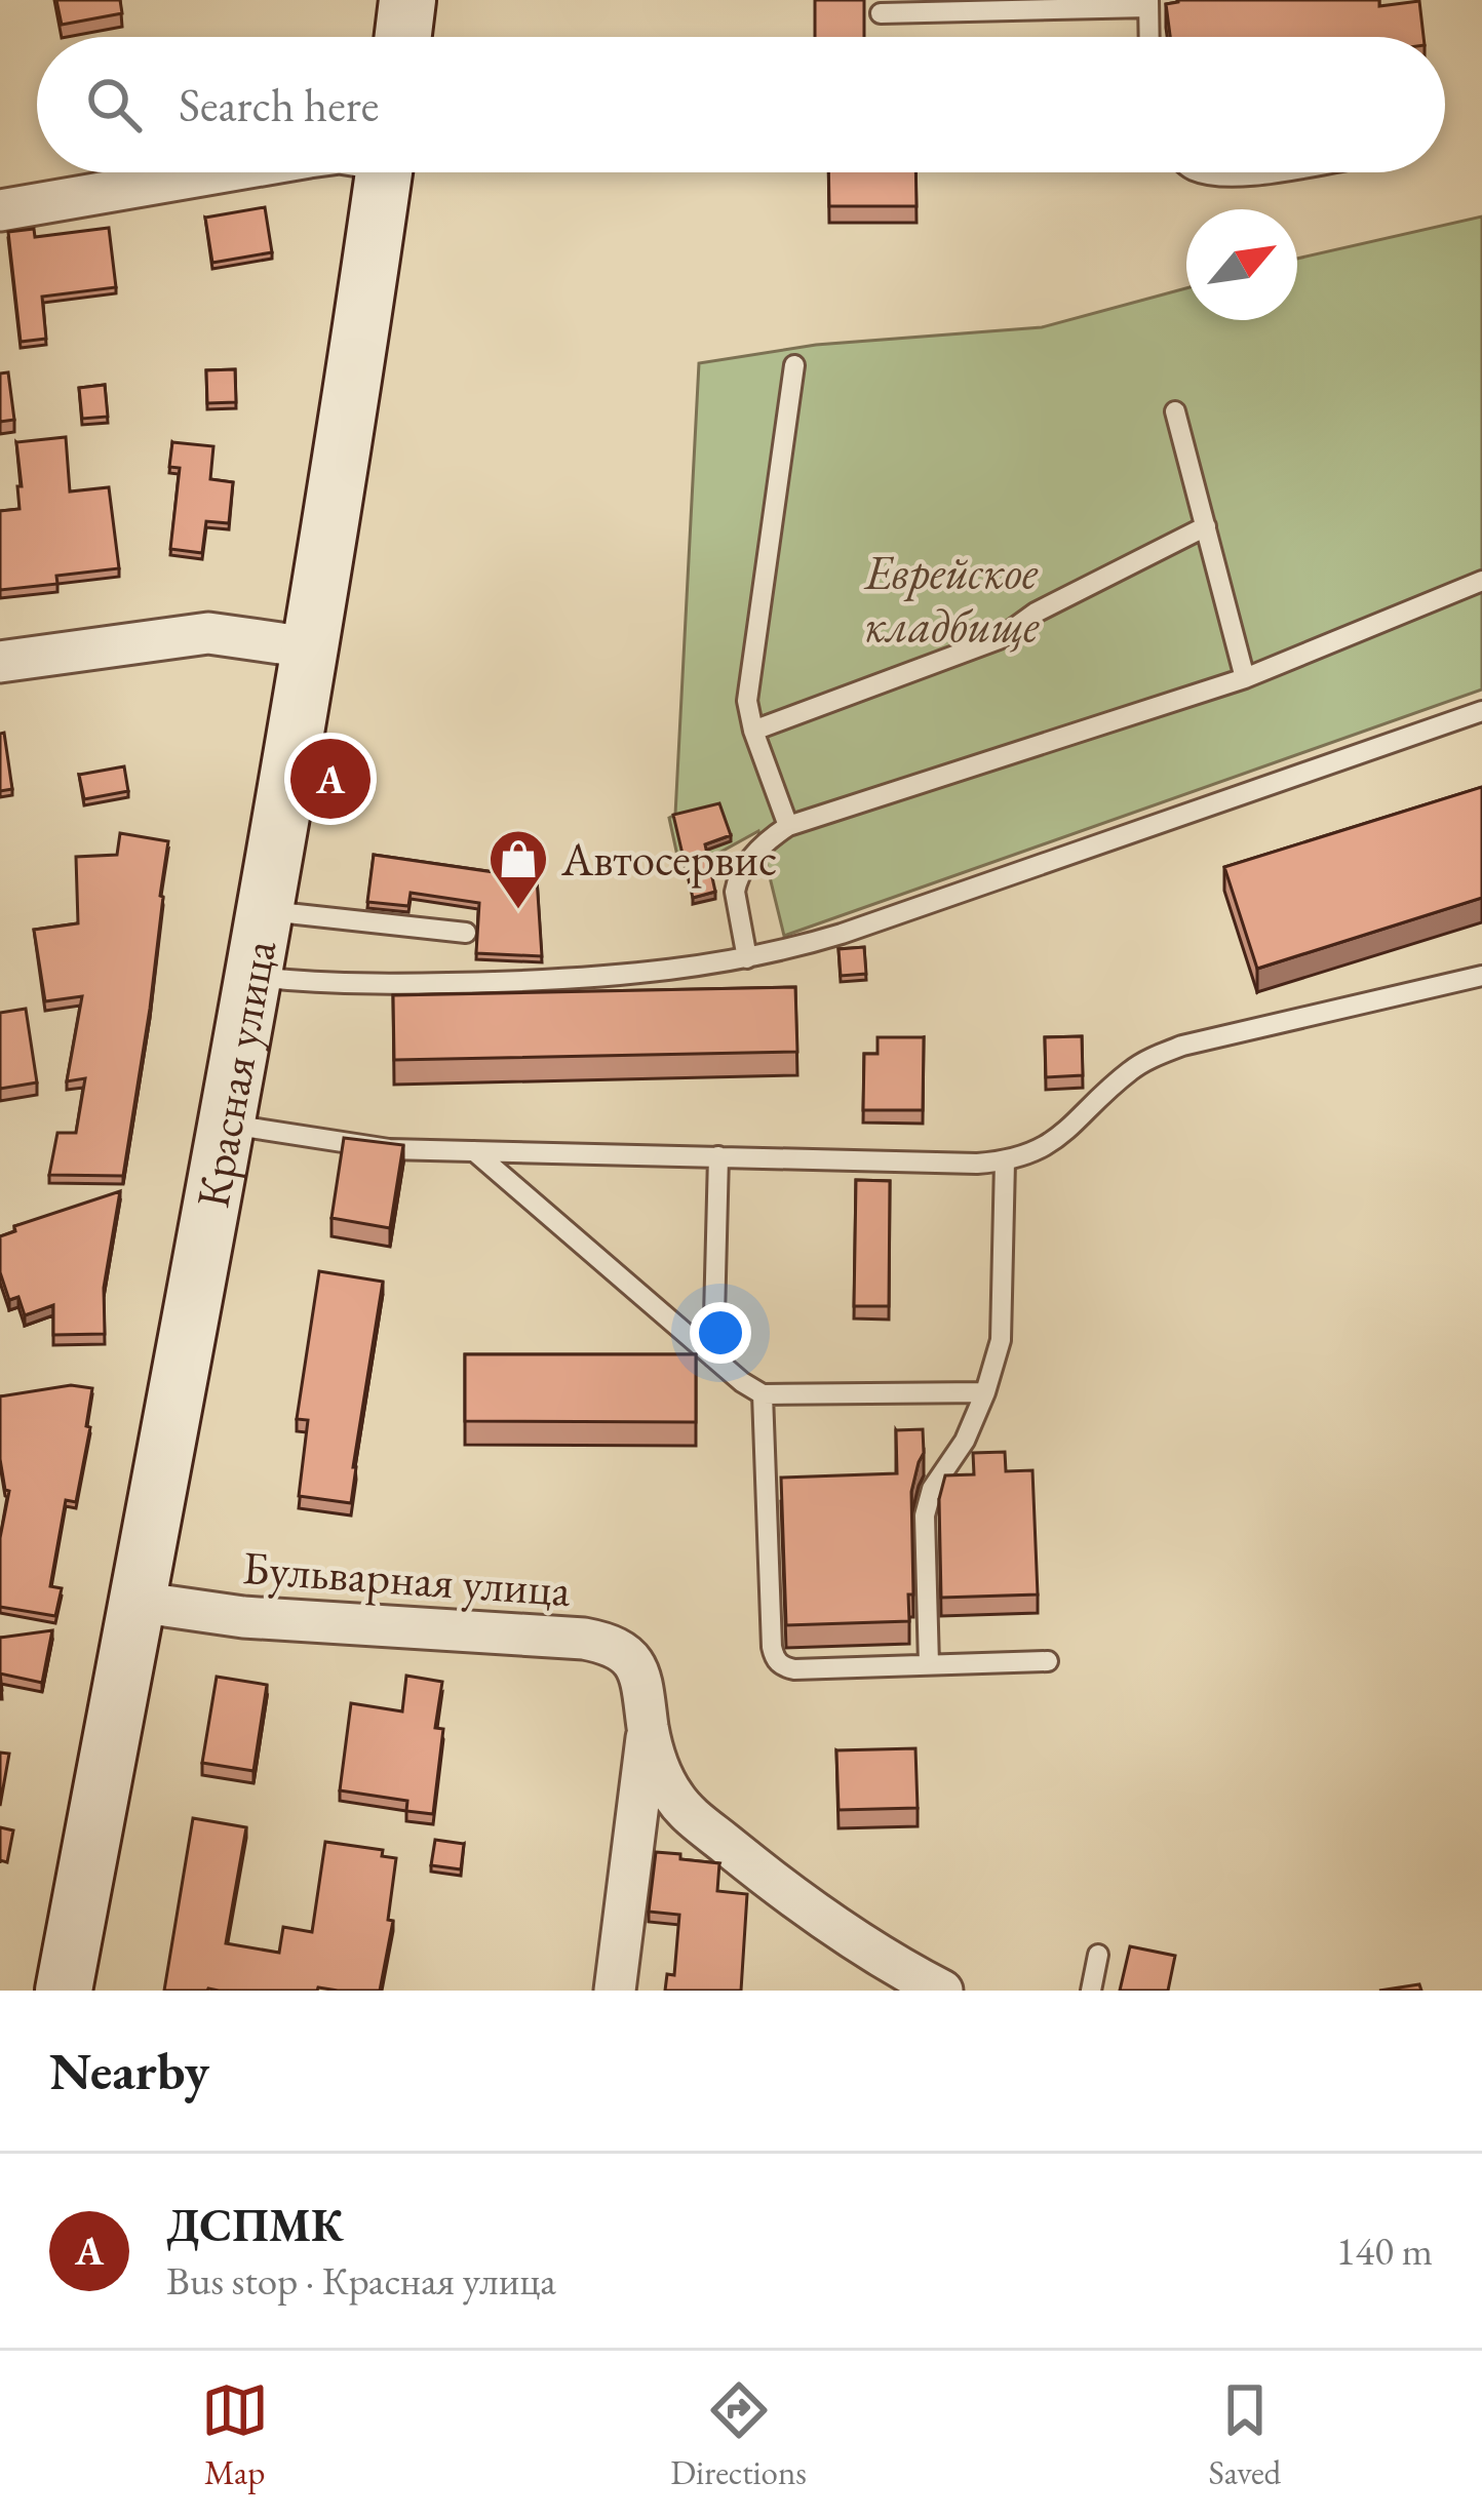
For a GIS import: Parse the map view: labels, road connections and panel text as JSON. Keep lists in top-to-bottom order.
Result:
{
  "streets": {
    "street": ["Красная улица", "Бульварная улица"]
  },
  "crossings": [
    ["Красная улица", "Бульварная улица"]
  ],
  "parks": ["Еврейское кладбище"],
  "places": {
    "shop": ["Автосервис"]
  },
  "north": "top right",
  "page": {
    "search": "Search here",
    "pins": "A",
    "heading": "Nearby",
    "list": [
      {
        "mark": "A",
        "name": "ДСПМК",
        "note": "Bus stop · Красная улица",
        "value": "140 m"
      }
    ],
    "nav": ["Map", "Directions", "Saved"]
  }
}
